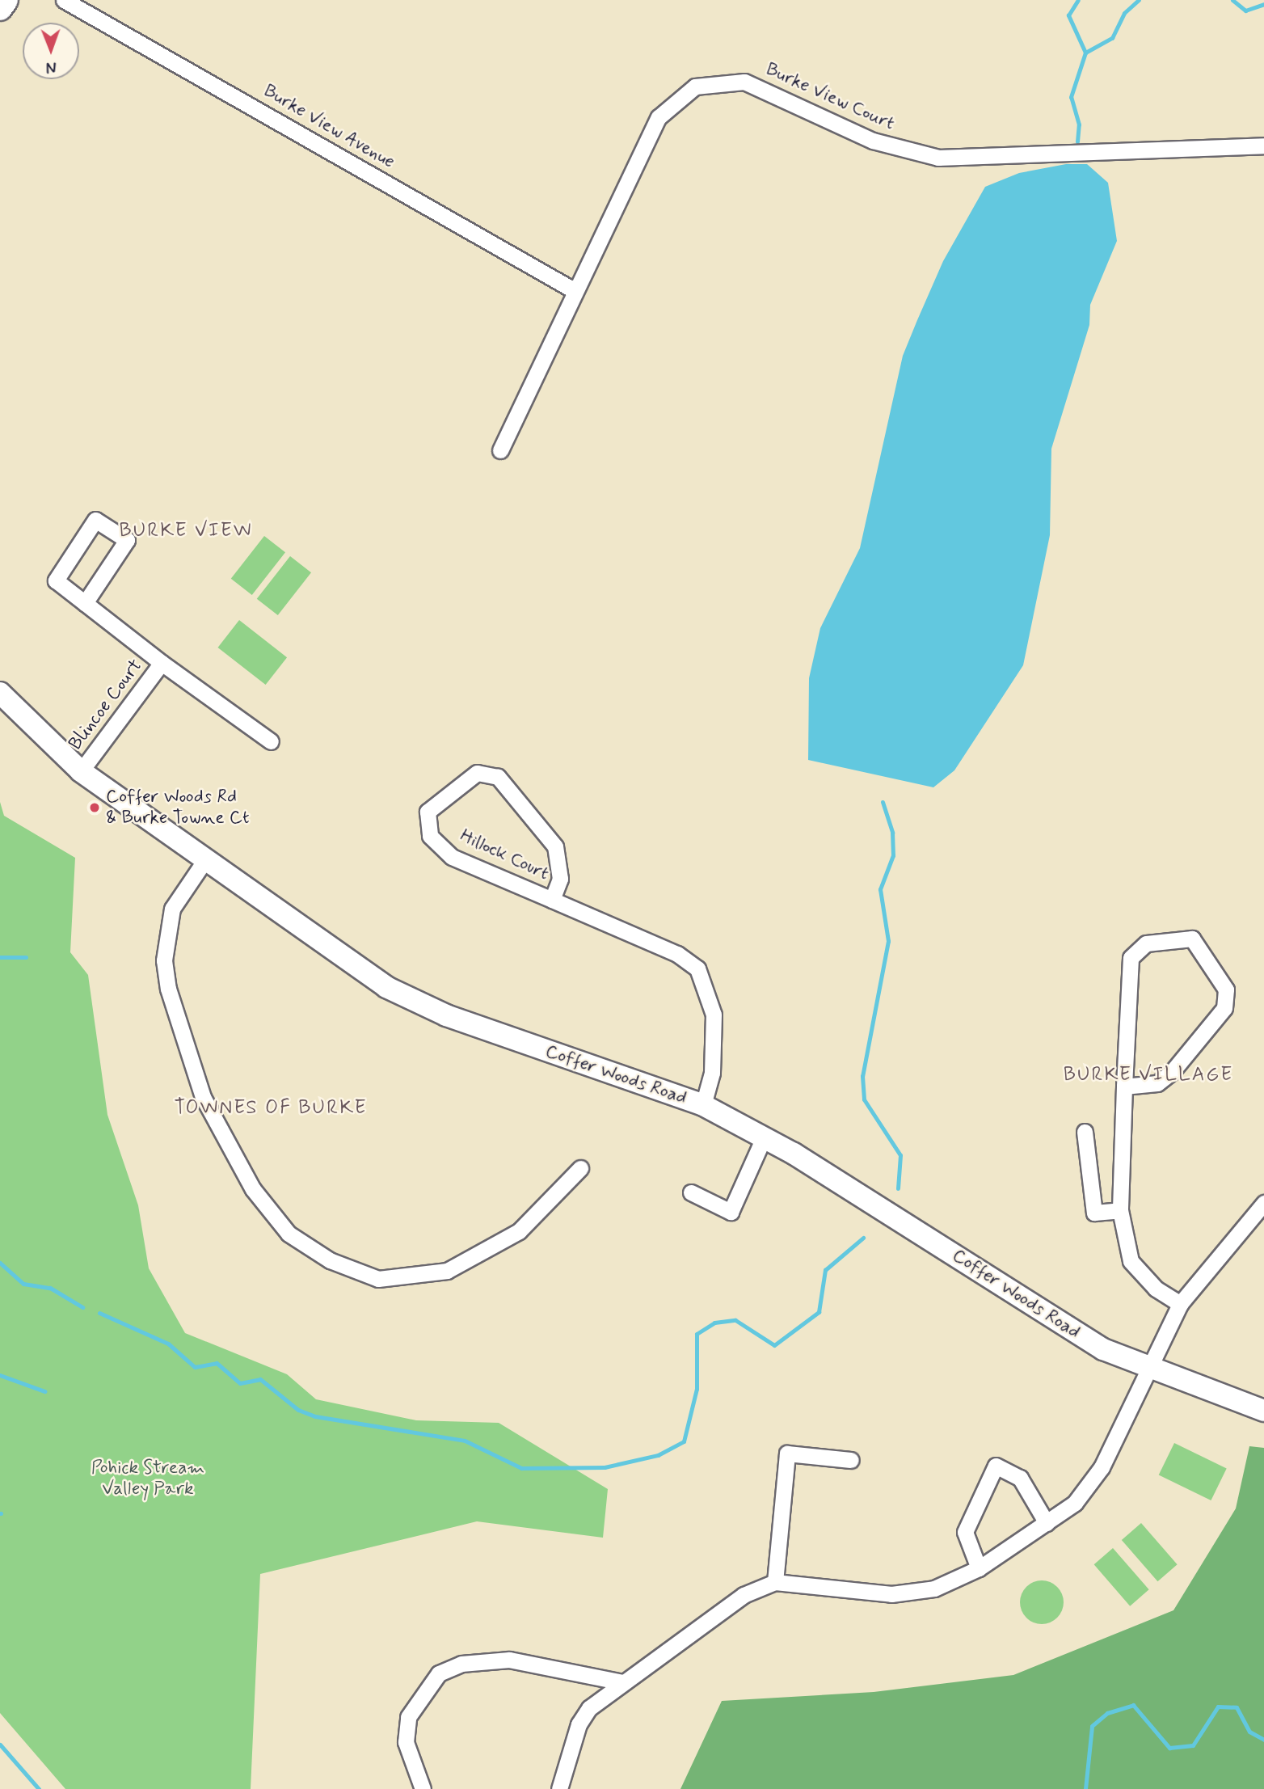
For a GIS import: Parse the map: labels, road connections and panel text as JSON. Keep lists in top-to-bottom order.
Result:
{
  "streets": {
    "street": [
      "Burke View Court",
      "Burke View Avenue",
      "Blincoe Court",
      "Hillock Court",
      "Coffer Woods Road"
    ]
  },
  "crossings": [
    ["Burke View Court", "Burke View Avenue"],
    ["Blincoe Court", "Coffer Woods Road"],
    ["Hillock Court", "Coffer Woods Road"]
  ],
  "districts": ["BURKE VIEW", "BURKE VILLAGE", "TOWNES OF BURKE"],
  "parks": ["Pohick Stream Valley Park"],
  "places": ["Coffer Woods Rd & Burke Towne Ct"],
  "north": "bottom"
}
